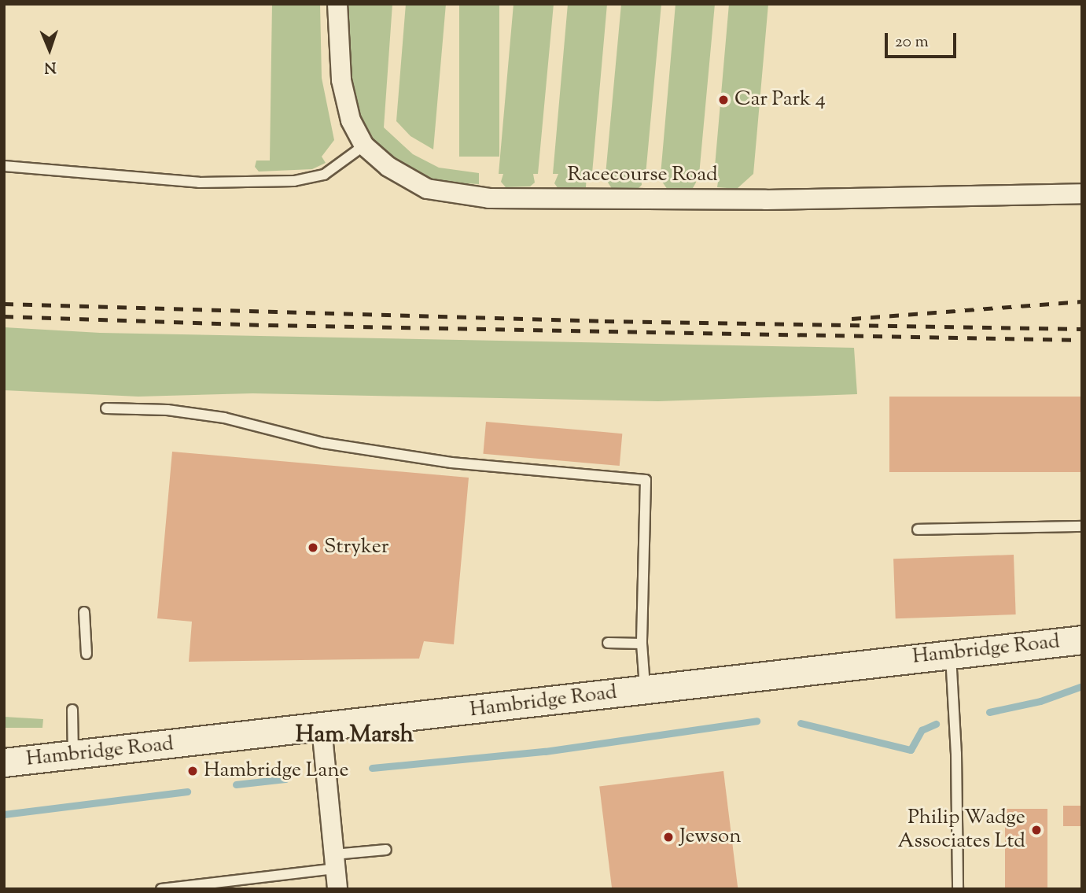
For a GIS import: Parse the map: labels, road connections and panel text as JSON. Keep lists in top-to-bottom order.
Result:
{
  "streets": {
    "main road": ["Hambridge Road"],
    "street": ["Racecourse Road"]
  },
  "districts": ["Ham Marsh"],
  "places": [
    "Car Park 4",
    "Stryker",
    "Hambridge Lane",
    "Philip Wadge Associates Ltd",
    "Jewson"
  ],
  "scale_bar": "20 m",
  "north": "bottom"
}
